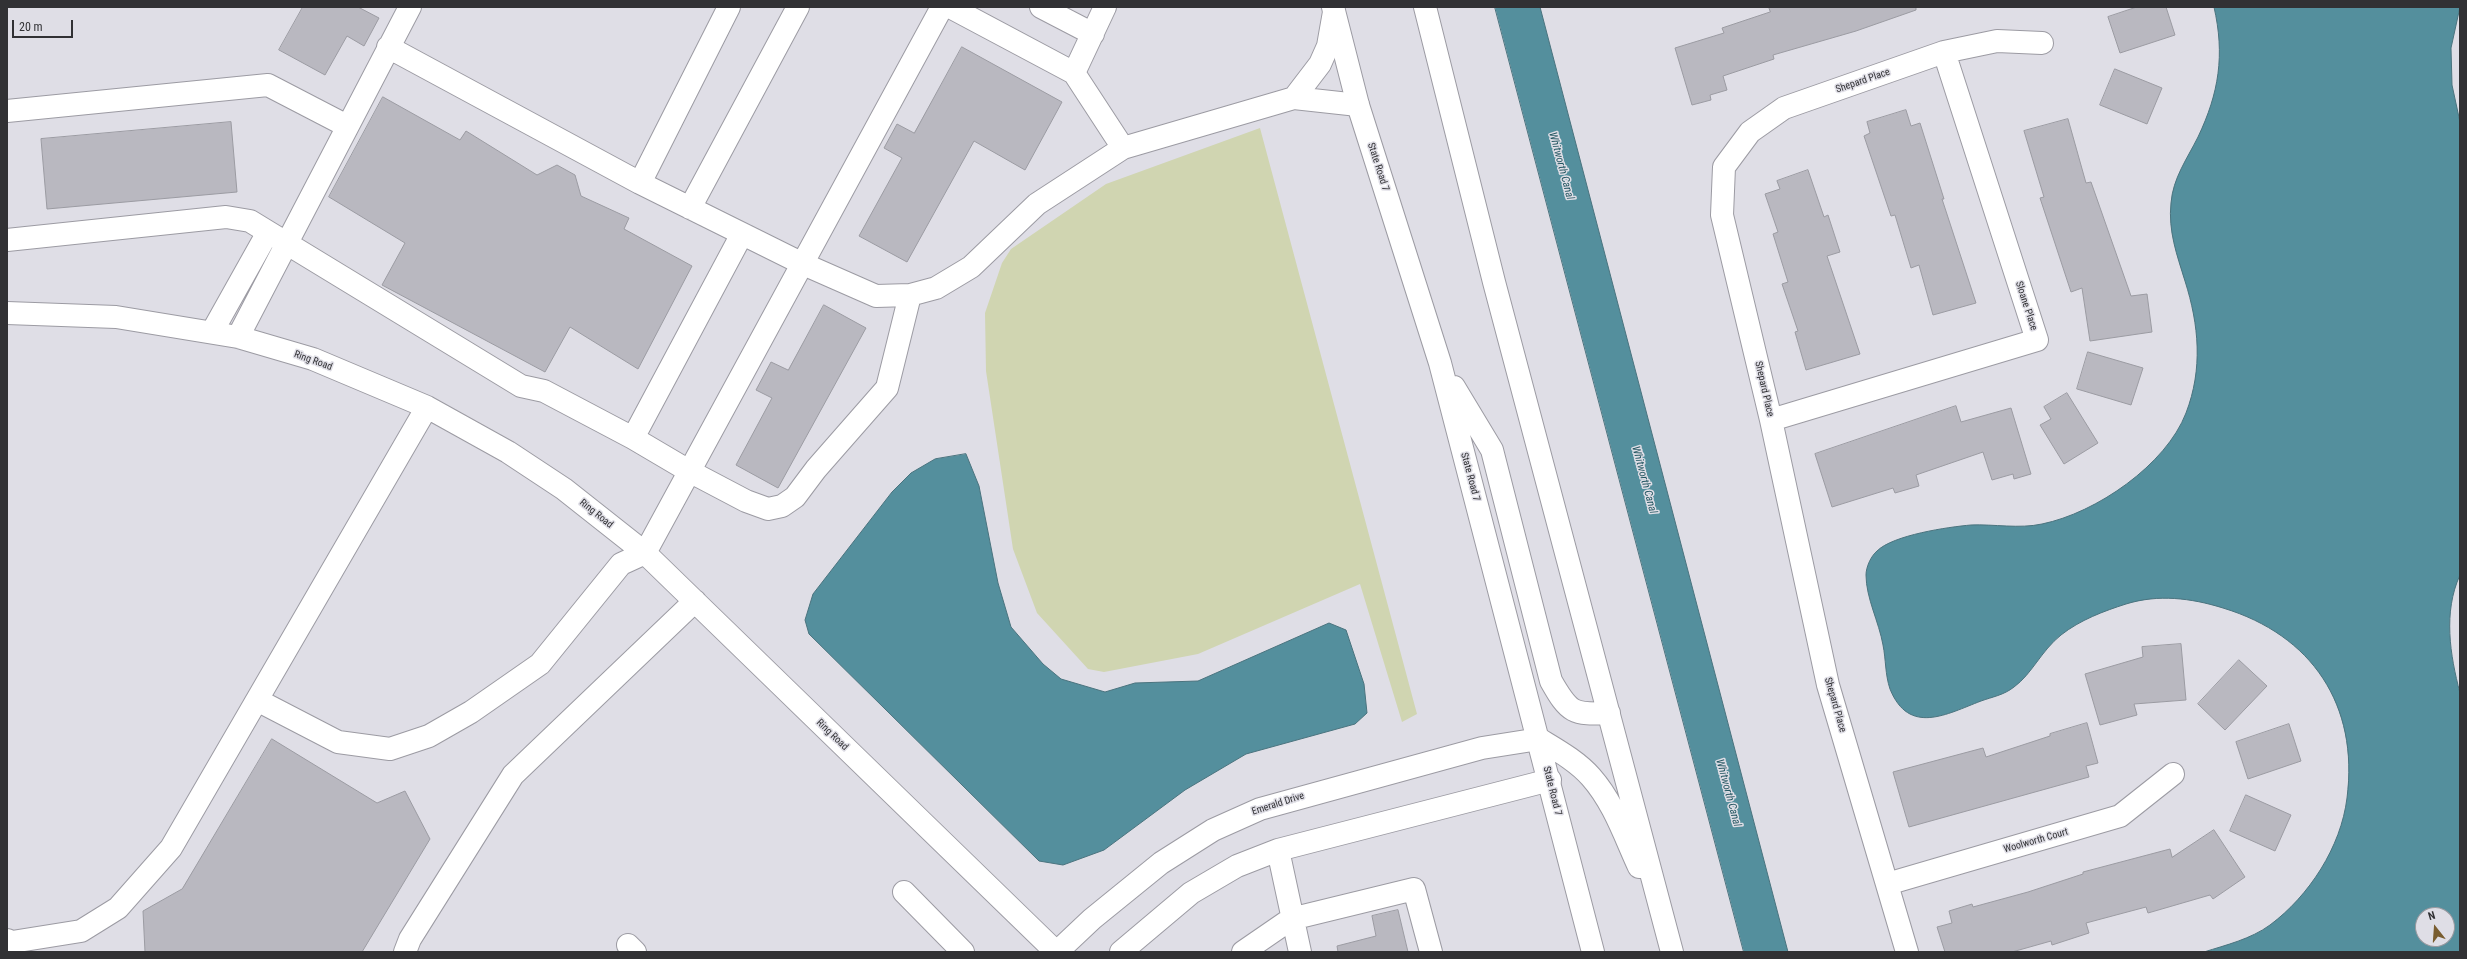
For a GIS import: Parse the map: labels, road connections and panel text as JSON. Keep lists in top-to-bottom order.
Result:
{
  "streets": {
    "street": [
      "Shepard Place",
      "State Road 7",
      "Sloane Place",
      "Ring Road",
      "Emerald Drive",
      "Woolworth Court"
    ]
  },
  "crossings": [
    ["Shepard Place", "Sloane Place"],
    ["Shepard Place", "Woolworth Court"],
    ["State Road 7", "Emerald Drive"],
    ["Ring Road", "Emerald Drive"]
  ],
  "water": ["Whitworth Canal"],
  "scale_bar": "20 m",
  "north": "top"
}
